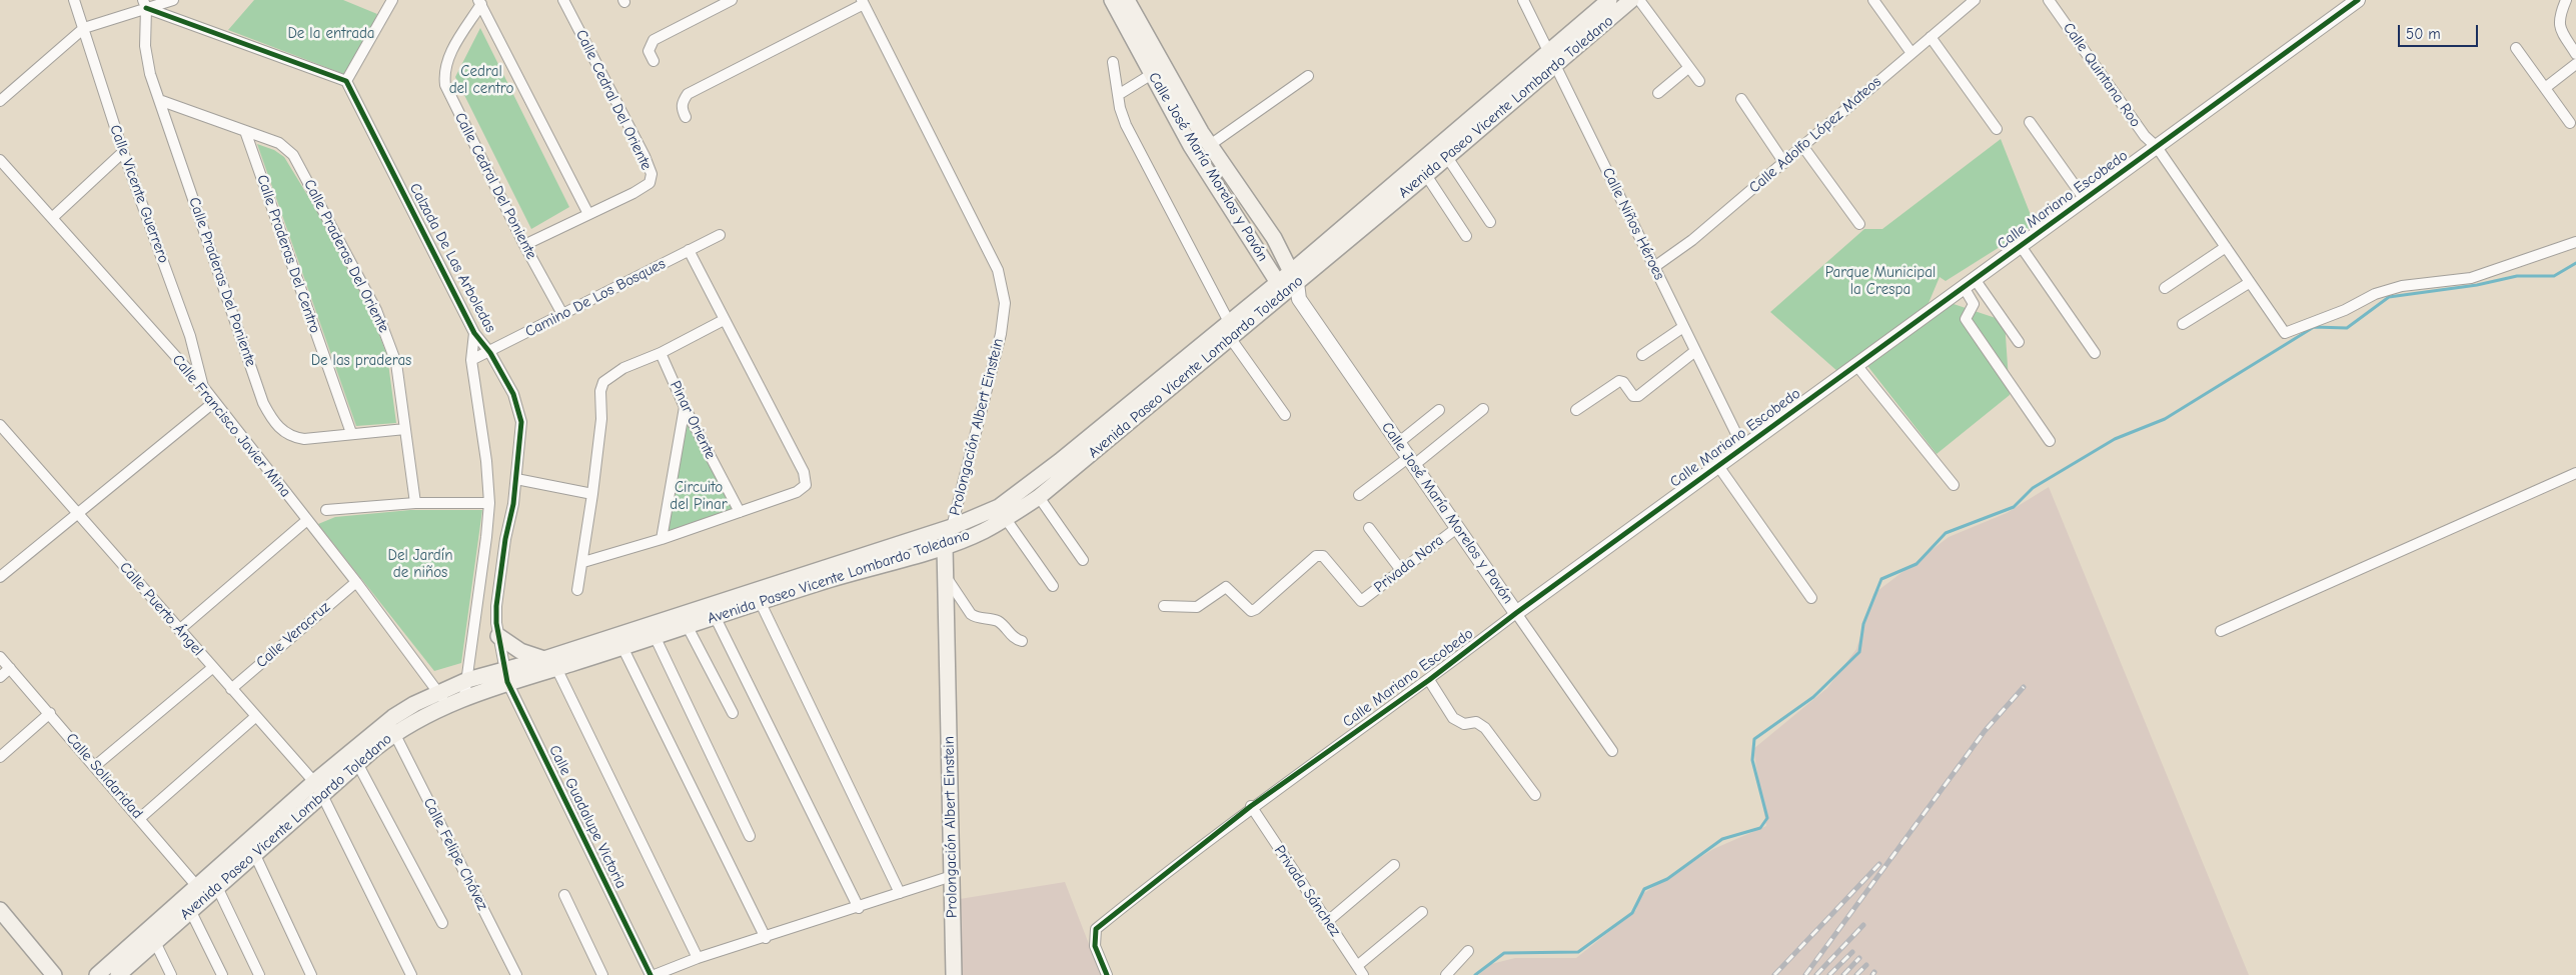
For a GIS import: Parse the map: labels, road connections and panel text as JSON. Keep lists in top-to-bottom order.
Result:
{
  "streets": {
    "main road": ["Avenida Paseo Vicente Lombardo Toledano", "Calle José María Morelos y Pavón", "Prolongación Albert Einstein"],
    "street": [
      "Calle Quintana Roo",
      "Calle Cedral Del Oriente",
      "Calle Adolfo López Mateos",
      "Calle Cedral Del Poniente",
      "Calle Vicente Guerrero",
      "Calle Mariano Escobedo",
      "Calle Niños Héroes",
      "Calle Praderas Del Centro",
      "Calle Praderas Del Oriente",
      "Calzada De Las Arboledas",
      "Calle Praderas Del Poniente",
      "Camino De Los Bosques",
      "Pinar Oriente",
      "Calle Francisco Javier Mina",
      "Privada Nora",
      "Calle Puerto Ángel",
      "Calle Veracruz",
      "Calle Solidaridad",
      "Calle Guadalupe Victoria",
      "Calle Felipe Chávez",
      "Privada Sánchez"
    ]
  },
  "crossings": [
    ["Calle Quintana Roo", "Calle Mariano Escobedo"],
    ["Calle Cedral Del Oriente", "Calle Cedral Del Poniente"],
    ["Avenida Paseo Vicente Lombardo Toledano", "Calle José María Morelos y Pavón"],
    ["Avenida Paseo Vicente Lombardo Toledano", "Calle Niños Héroes"],
    ["Avenida Paseo Vicente Lombardo Toledano", "Calzada De Las Arboledas"],
    ["Avenida Paseo Vicente Lombardo Toledano", "Calle Francisco Javier Mina"],
    ["Avenida Paseo Vicente Lombardo Toledano", "Prolongación Albert Einstein"],
    ["Avenida Paseo Vicente Lombardo Toledano", "Calle Puerto Ángel"],
    ["Avenida Paseo Vicente Lombardo Toledano", "Calle Solidaridad"],
    ["Avenida Paseo Vicente Lombardo Toledano", "Calle Guadalupe Victoria"],
    ["Avenida Paseo Vicente Lombardo Toledano", "Calle Felipe Chávez"],
    ["Calle Adolfo López Mateos", "Calle Niños Héroes"],
    ["Calle José María Morelos y Pavón", "Calle Mariano Escobedo"],
    ["Calle José María Morelos y Pavón", "Privada Nora"],
    ["Calle Cedral Del Poniente", "Camino De Los Bosques"],
    ["Calle Vicente Guerrero", "Calle Francisco Javier Mina"],
    ["Calle Mariano Escobedo", "Calle Niños Héroes"],
    ["Calle Mariano Escobedo", "Privada Sánchez"],
    ["Calle Praderas Del Centro", "Calle Praderas Del Oriente"],
    ["Calle Praderas Del Centro", "Calle Praderas Del Poniente"],
    ["Calle Praderas Del Oriente", "Calle Praderas Del Poniente"],
    ["Calzada De Las Arboledas", "Camino De Los Bosques"],
    ["Calzada De Las Arboledas", "Calle Guadalupe Victoria"],
    ["Calle Francisco Javier Mina", "Calle Veracruz"],
    ["Prolongación Albert Einstein", "Calle Guadalupe Victoria"],
    ["Calle Puerto Ángel", "Calle Veracruz"]
  ],
  "parks": [
    "De la entrada",
    "Cedral del centro",
    "Parque Municipal la Crespa",
    "De las praderas",
    "Circuito del Pinar",
    "Del Jardín de niños"
  ],
  "scale_bar": "50 m"
}
